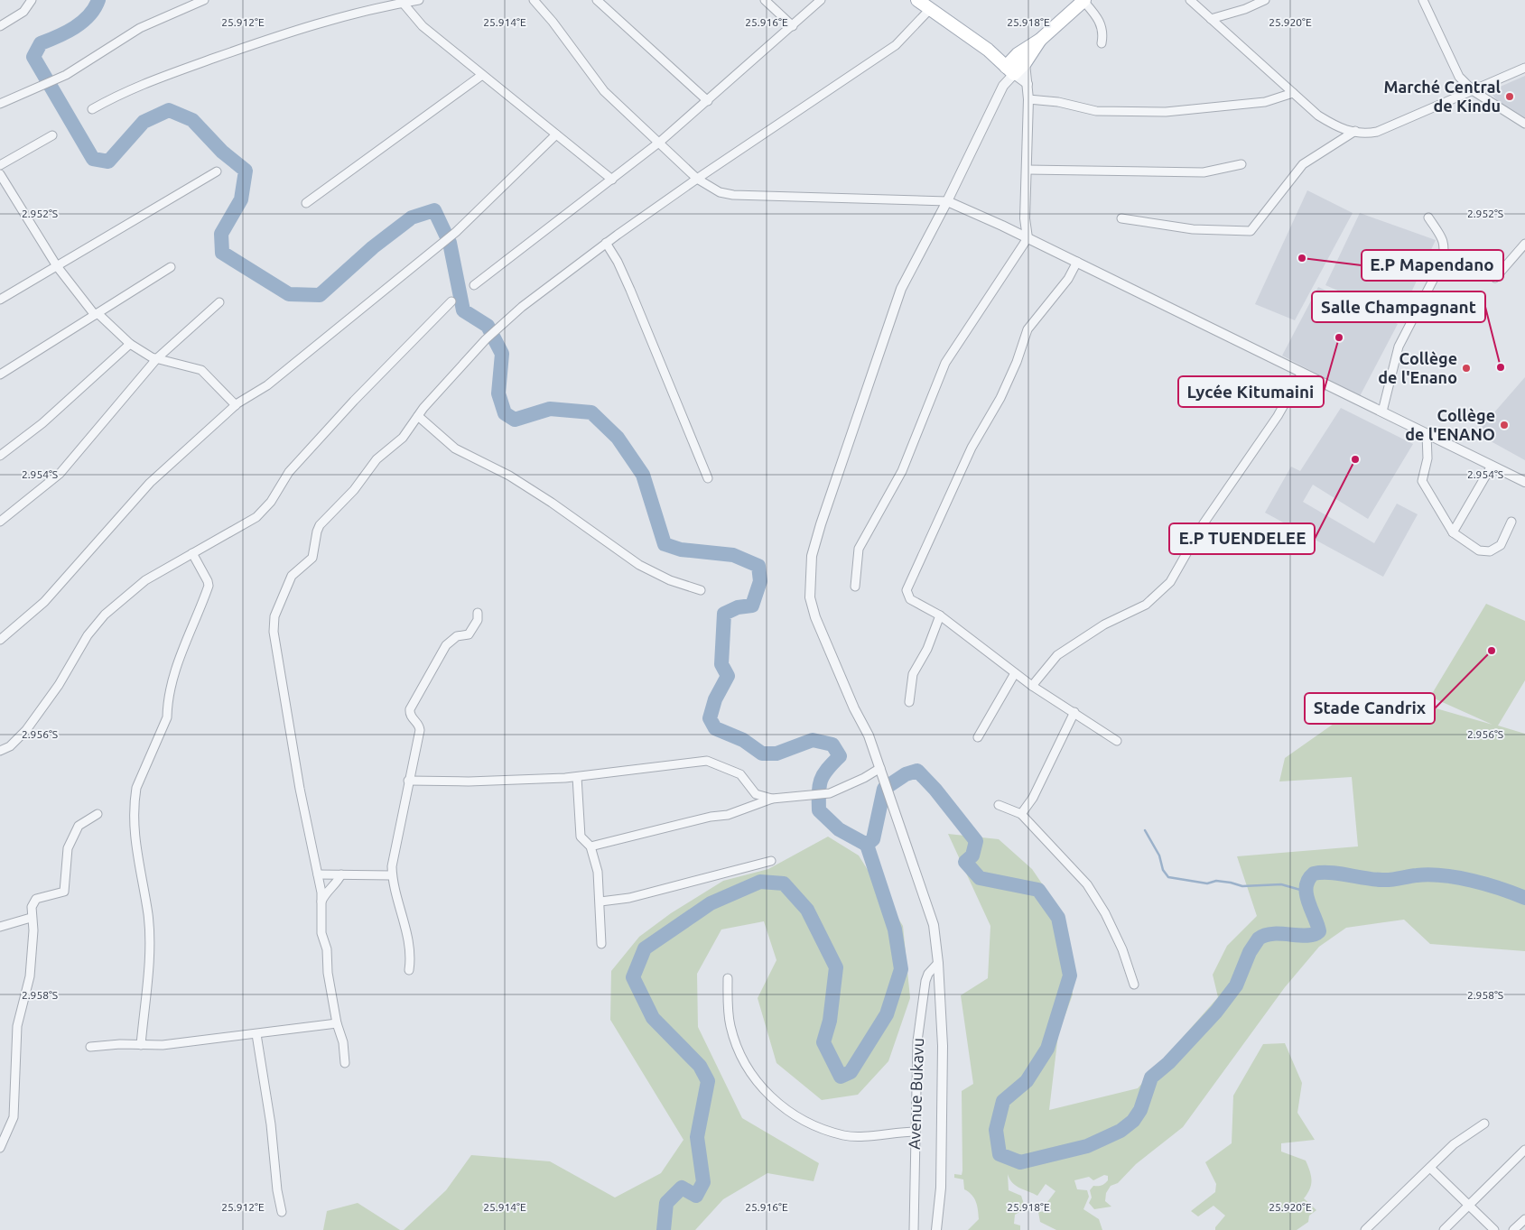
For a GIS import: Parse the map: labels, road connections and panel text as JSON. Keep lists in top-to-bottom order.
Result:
{
  "streets": {
    "street": ["Avenue Bukavu"]
  },
  "places": [
    "Marché Central de Kindu",
    "E.P Mapendano",
    "Lycée Kitumaini",
    "Salle Champagnant",
    "Collège de l'Enano",
    "Collège de l'ENANO",
    "E.P TUENDELEE",
    "Stade Candrix"
  ],
  "coordinates": [
    "25.912°E",
    "25.914°E",
    "25.916°E",
    "25.918°E",
    "25.920°E",
    "2.952°S",
    "2.954°S",
    "2.956°S",
    "2.958°S"
  ]
}
